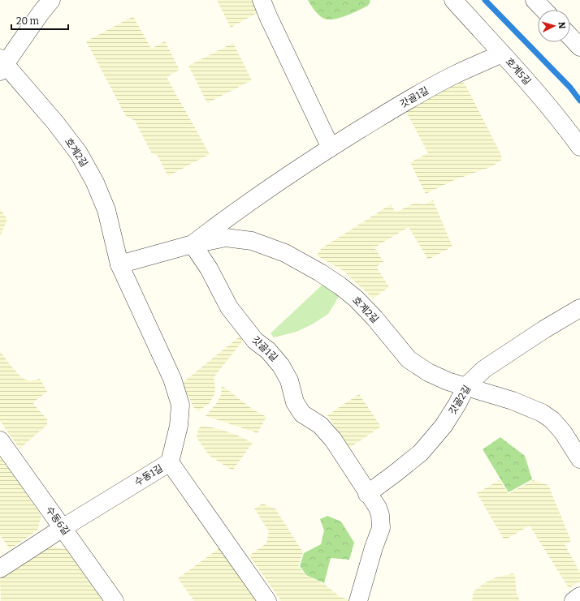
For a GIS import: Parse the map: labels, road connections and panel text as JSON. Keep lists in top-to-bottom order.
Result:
{
  "streets": {
    "street": [
      "호계5길",
      "갓골1길",
      "호계2길",
      "갓골2길",
      "수동1길",
      "수동6길"
    ]
  },
  "crossings": [
    ["호계5길", "갓골1길"],
    ["갓골1길", "호계2길"],
    ["갓골1길", "갓골2길"],
    ["호계2길", "갓골2길"],
    ["호계2길", "수동1길"],
    ["수동1길", "수동6길"]
  ],
  "scale_bar": "20 m",
  "north": "right"
}
